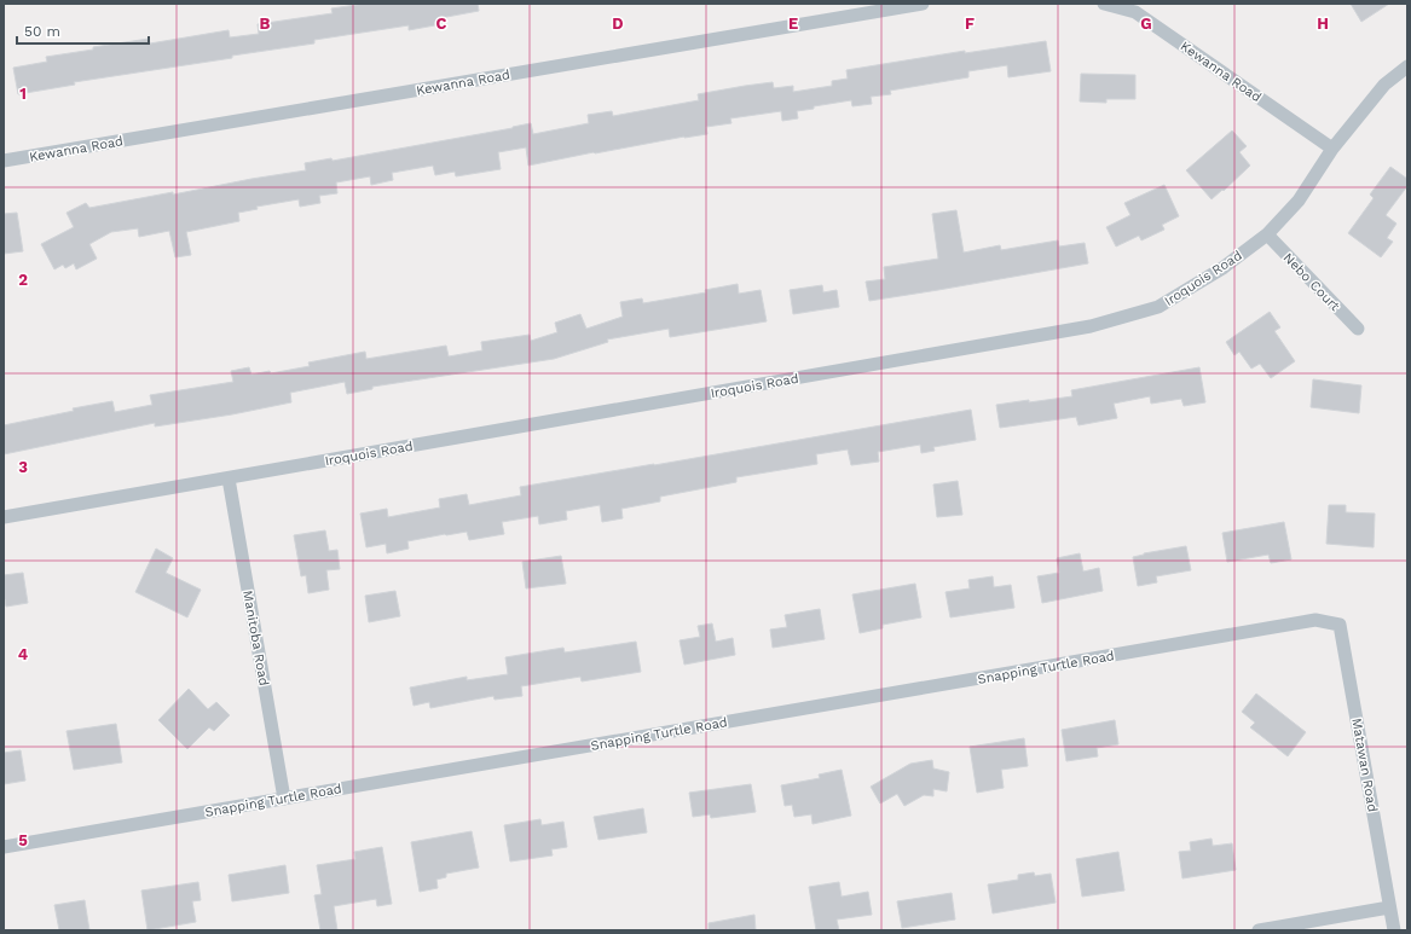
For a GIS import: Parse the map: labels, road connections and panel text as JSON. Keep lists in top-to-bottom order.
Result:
{
  "streets": {
    "street": [
      "Kewanna Road",
      "Iroquois Road",
      "Nebo Court",
      "Manitoba Road",
      "Snapping Turtle Road",
      "Matawan Road"
    ]
  },
  "crossings": [
    ["Kewanna Road", "Iroquois Road"],
    ["Iroquois Road", "Nebo Court"],
    ["Iroquois Road", "Manitoba Road"],
    ["Manitoba Road", "Snapping Turtle Road"],
    ["Snapping Turtle Road", "Matawan Road"]
  ],
  "scale_bar": "50 m",
  "grid": {
    "columns": [
      "B",
      "C",
      "D",
      "E",
      "F",
      "G",
      "H"
    ],
    "rows": [
      "1",
      "2",
      "3",
      "4",
      "5"
    ]
  }
}
